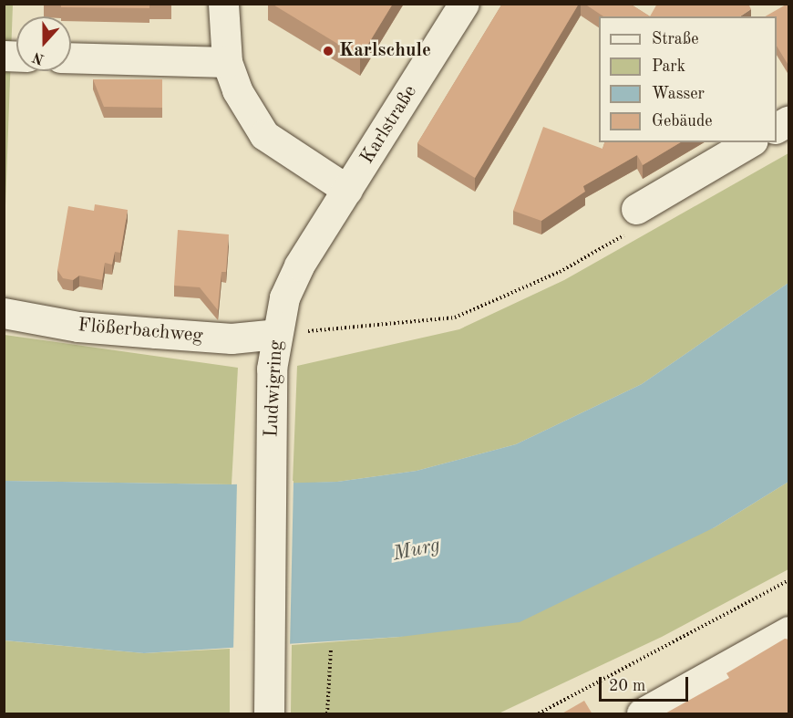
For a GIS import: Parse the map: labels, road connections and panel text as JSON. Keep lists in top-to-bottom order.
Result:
{
  "streets": {
    "street": ["Karlstraße", "Flößerbachweg", "Ludwigring"]
  },
  "crossings": [
    ["Karlstraße", "Ludwigring"],
    ["Flößerbachweg", "Ludwigring"]
  ],
  "water": ["Murg"],
  "places": ["Karlschule"],
  "legend": [
    "Straße",
    "Park",
    "Wasser",
    "Gebäude"
  ],
  "scale_bar": "20 m",
  "north": "bottom"
}
